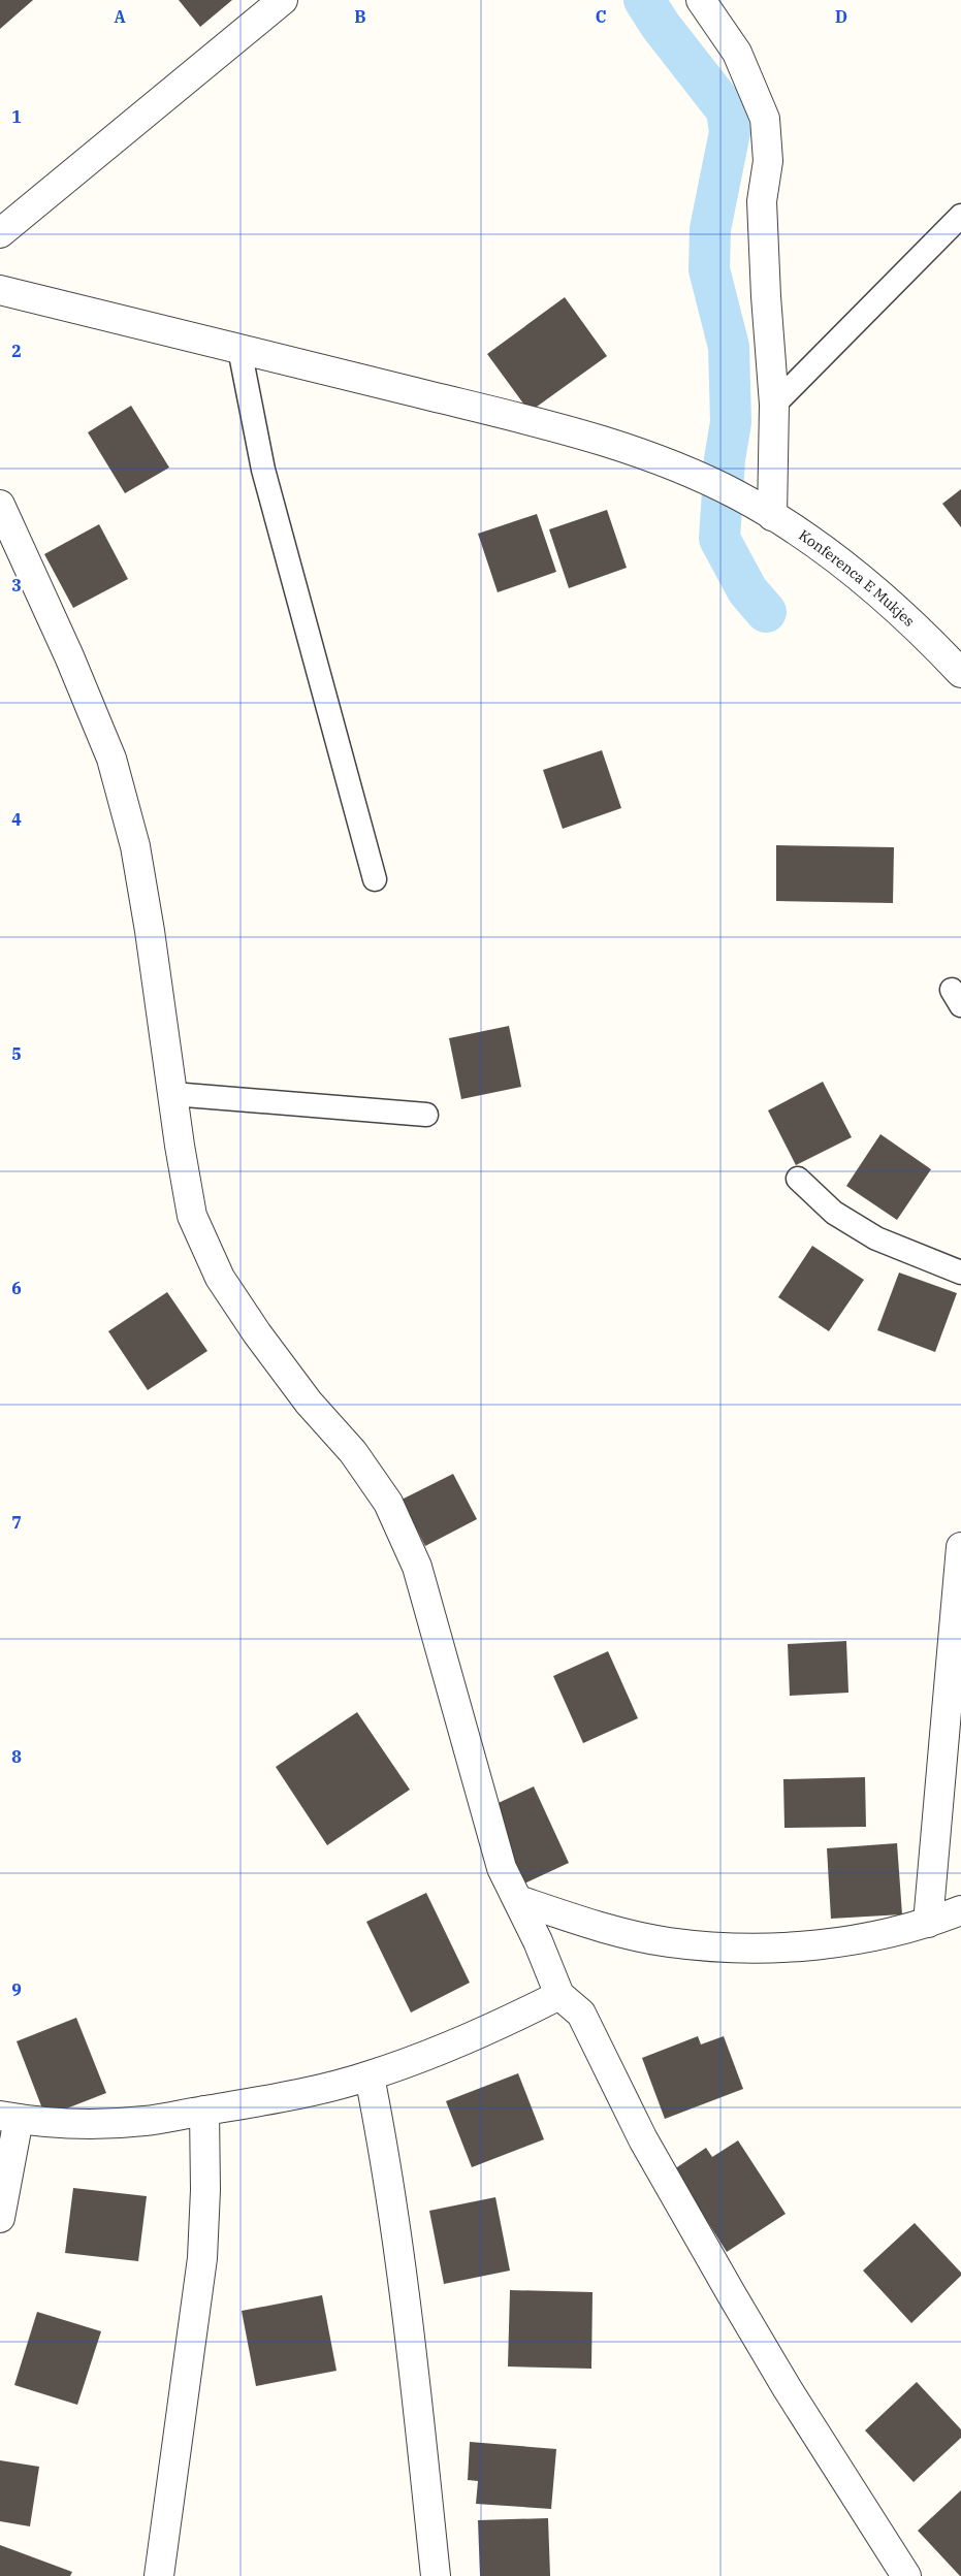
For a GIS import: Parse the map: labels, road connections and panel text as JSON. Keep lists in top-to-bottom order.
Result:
{
  "streets": {
    "street": ["Konferenca E Mukjes"]
  },
  "grid": {
    "columns": [
      "A",
      "B",
      "C",
      "D"
    ],
    "rows": [
      "1",
      "2",
      "3",
      "4",
      "5",
      "6",
      "7",
      "8",
      "9"
    ]
  }
}
